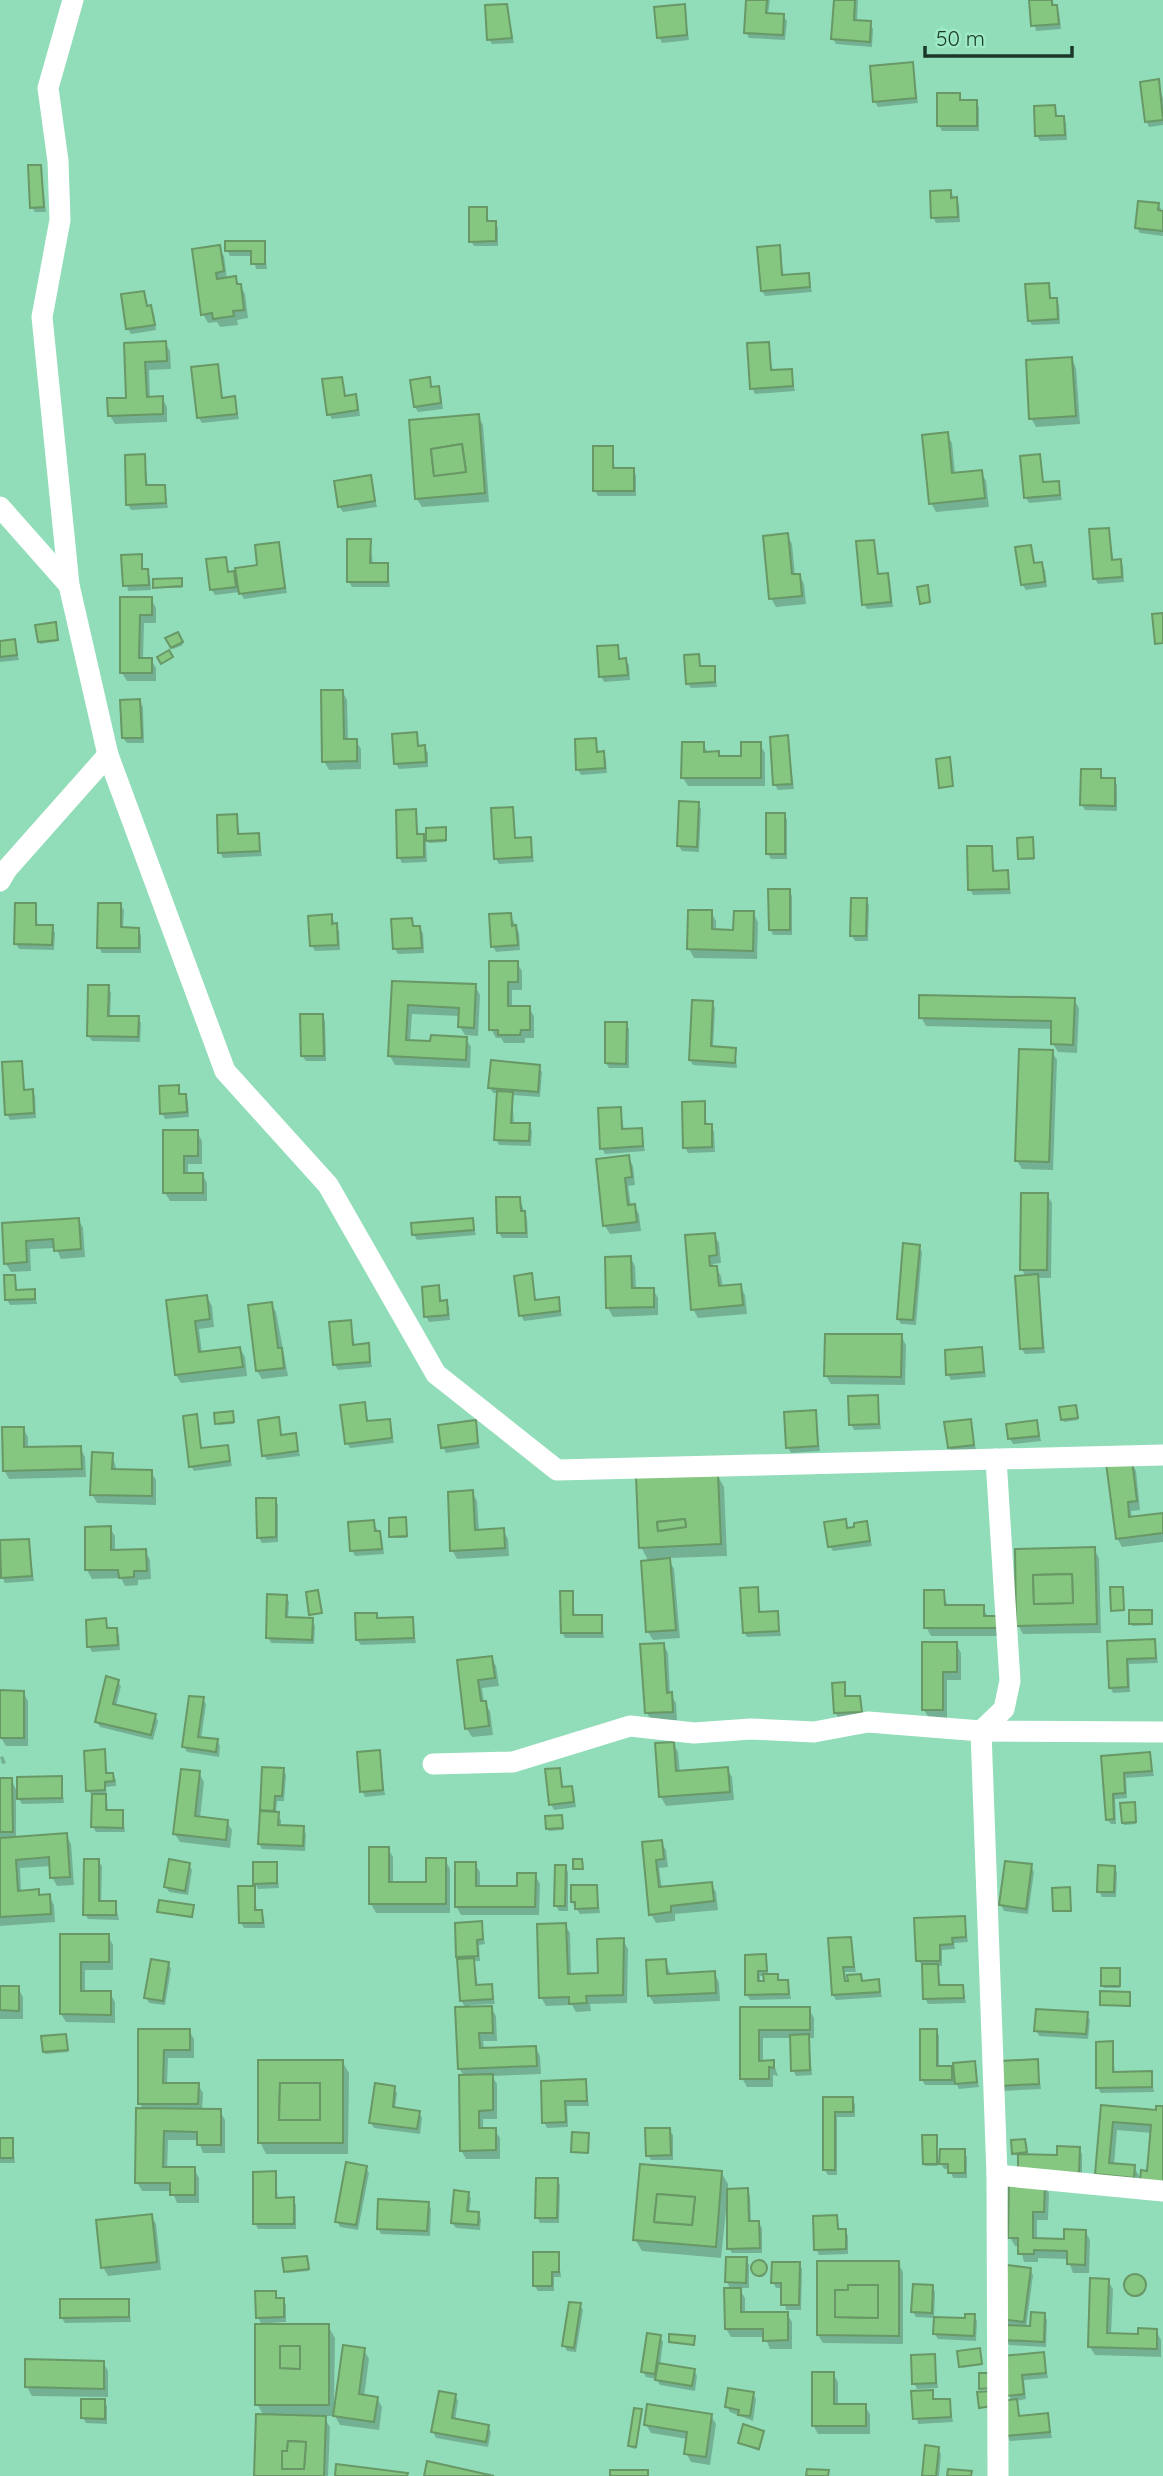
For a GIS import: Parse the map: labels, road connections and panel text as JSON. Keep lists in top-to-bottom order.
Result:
{
  "scale_bar": "50 m"
}
